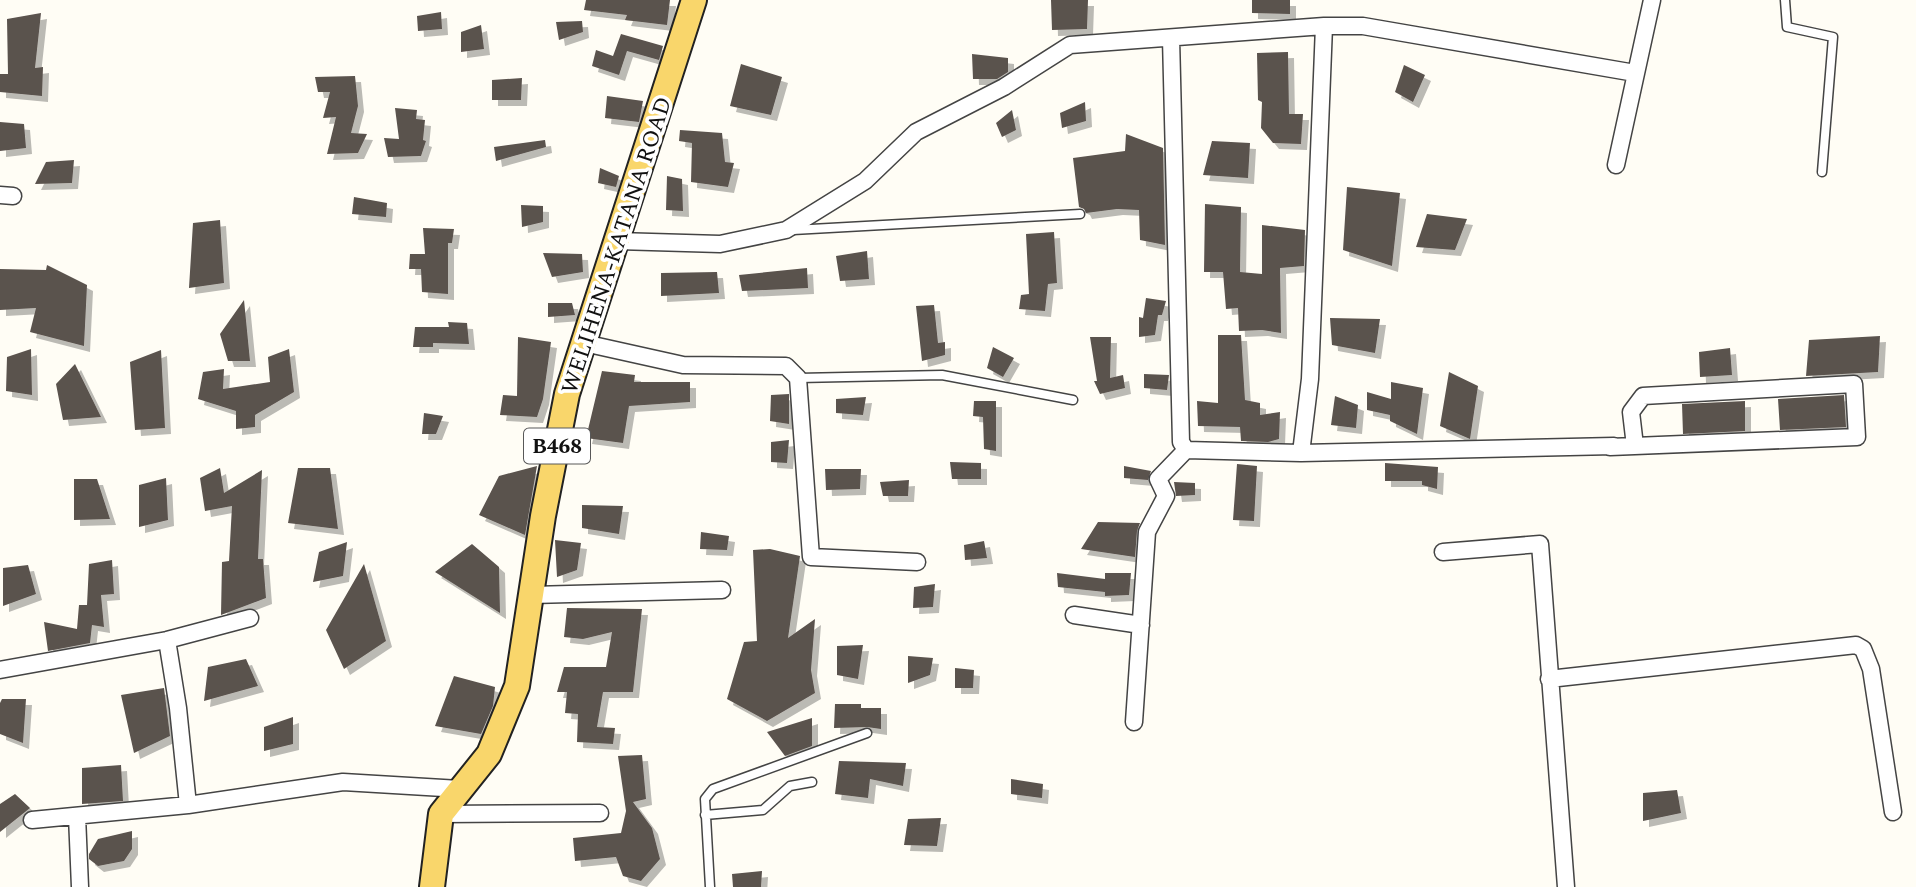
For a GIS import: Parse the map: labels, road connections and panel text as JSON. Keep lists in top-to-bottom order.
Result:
{
  "streets": {
    "main road": ["WELIHENA-KATANA ROAD", "B468"]
  }
}
